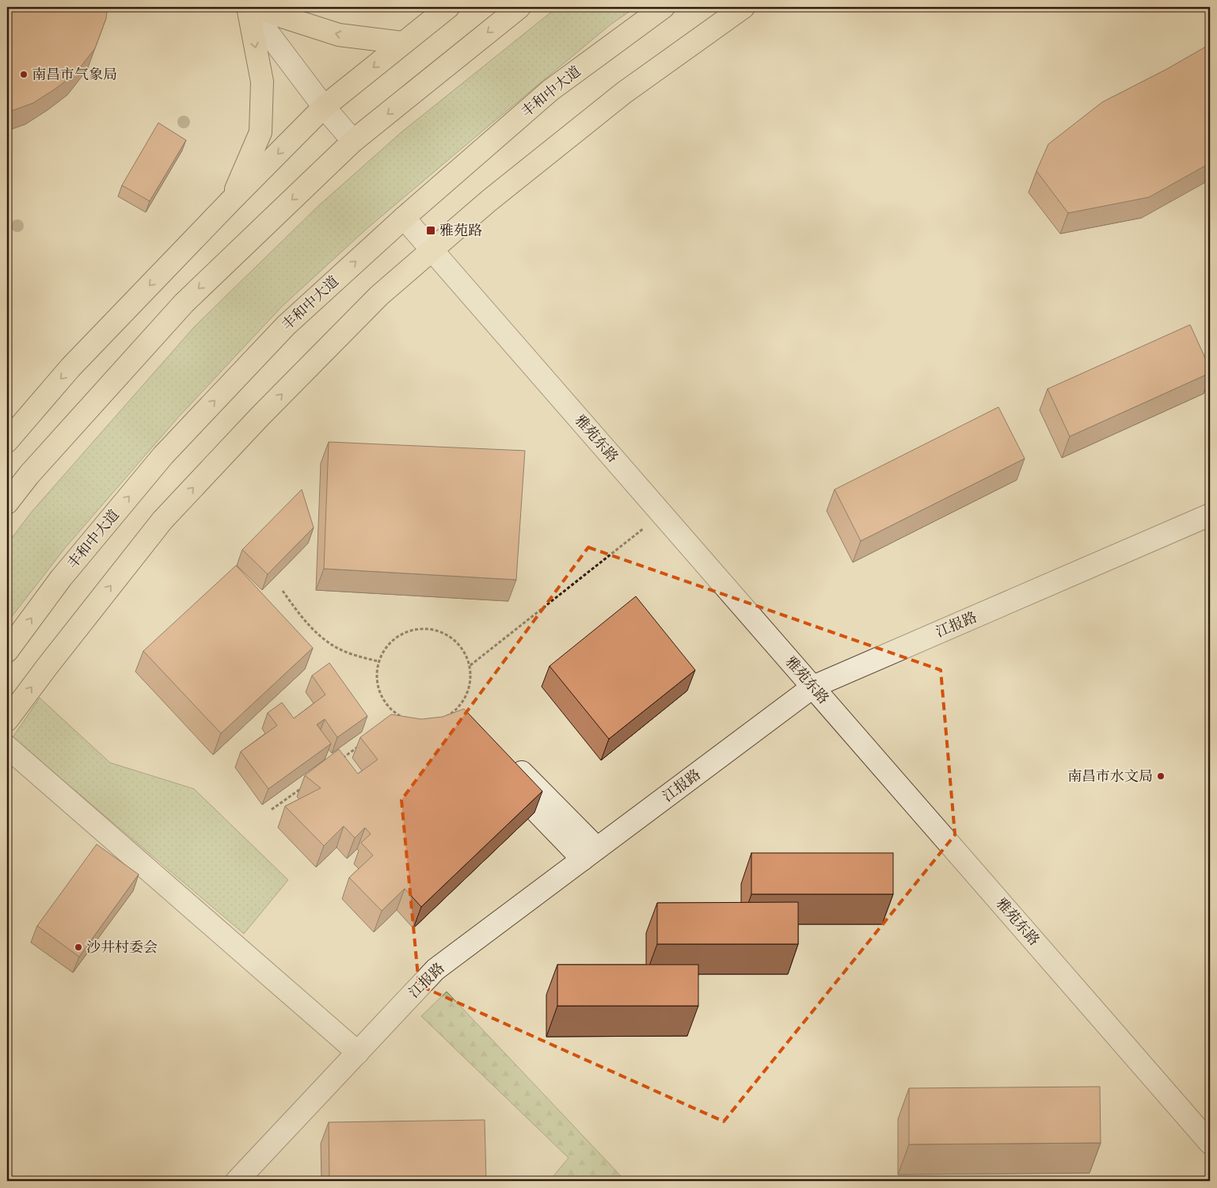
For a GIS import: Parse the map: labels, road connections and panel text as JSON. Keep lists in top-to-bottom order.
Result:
{
  "streets": {
    "main road": ["丰和中大道"],
    "street": ["雅苑东路", "江报路"]
  },
  "crossings": [
    ["丰和中大道", "雅苑东路"],
    ["雅苑东路", "江报路"]
  ],
  "places": {
    "other": ["南昌市气象局", "南昌市水文局", "沙井村委会"],
    "transit": ["雅苑路"]
  }
}
